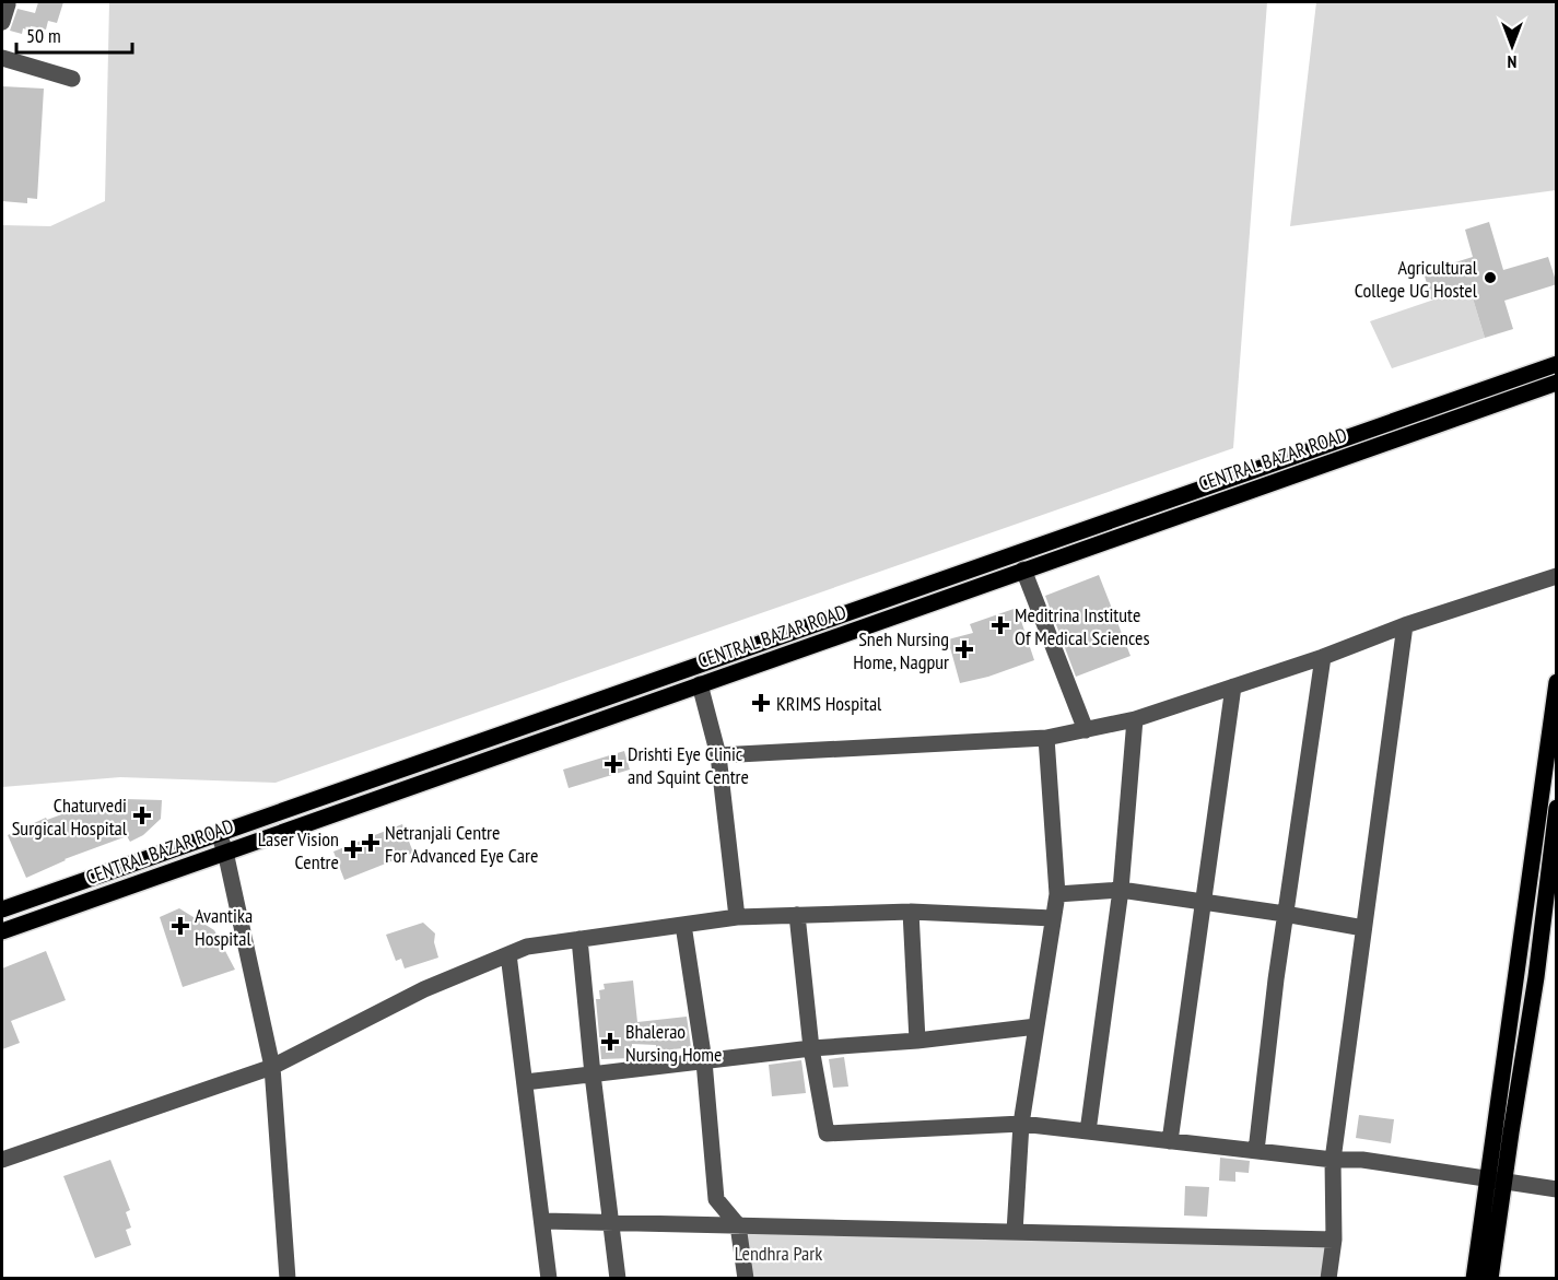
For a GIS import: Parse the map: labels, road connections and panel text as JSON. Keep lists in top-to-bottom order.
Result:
{
  "streets": {
    "main road": ["CENTRAL BAZAR ROAD"]
  },
  "parks": ["Lendhra Park"],
  "places": {
    "other": ["Agricultural College UG Hostel"],
    "health": [
      "Meditrina Institute Of Medical Sciences",
      "Sneh Nursing Home, Nagpur",
      "KRIMS Hospital",
      "Drishti Eye Clinic and Squint Centre",
      "Chaturvedi Surgical Hospital",
      "Netranjali Centre For Advanced Eye Care",
      "Laser Vision Centre",
      "Avantika Hospital",
      "Bhalerao Nursing Home"
    ]
  },
  "scale_bar": "50 m",
  "north": "bottom"
}
